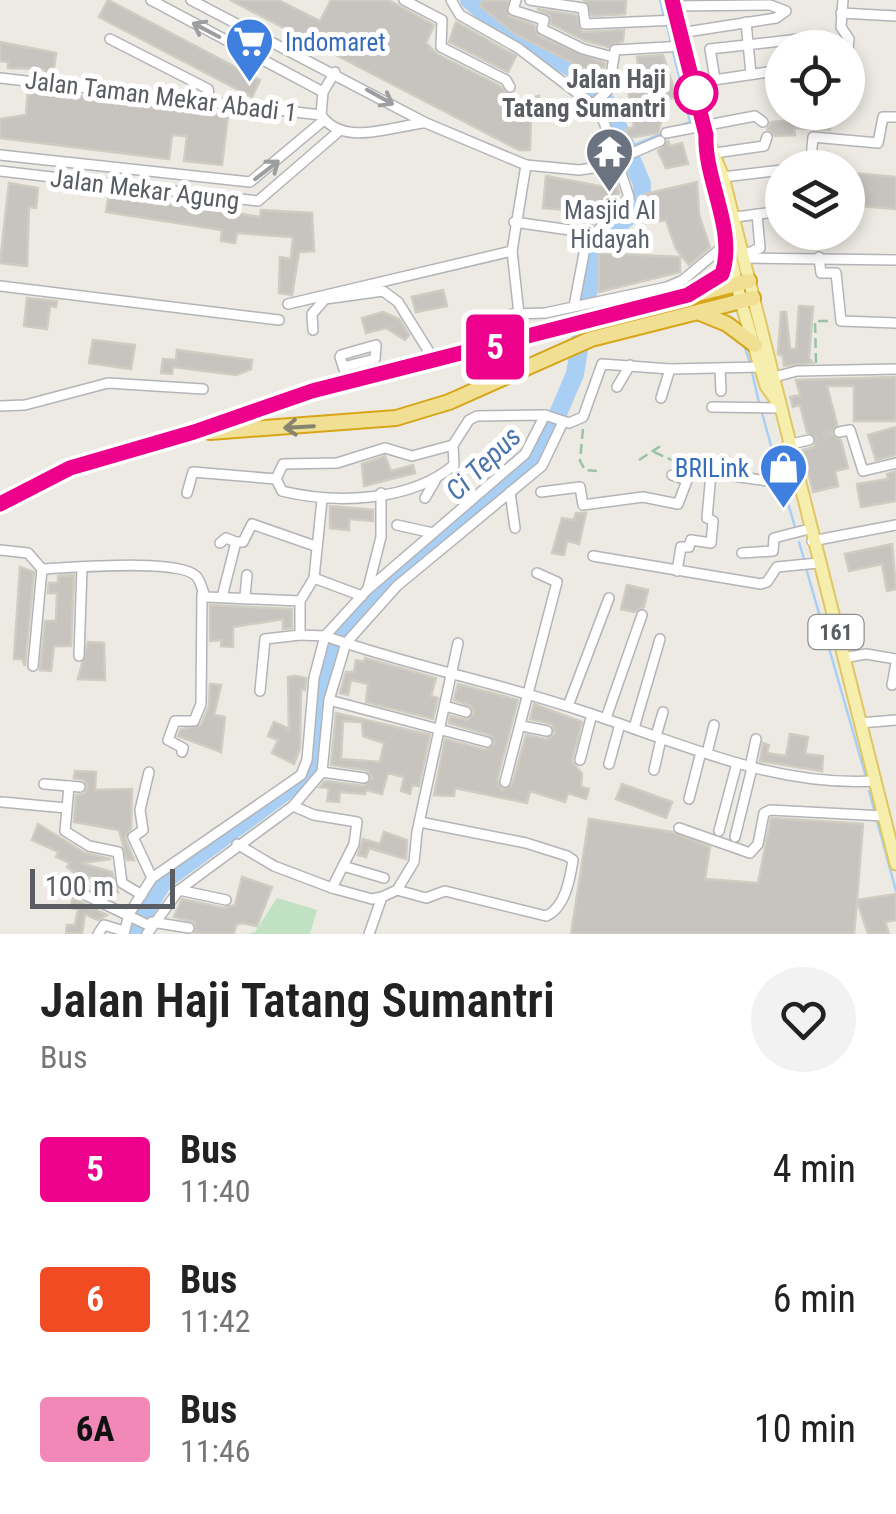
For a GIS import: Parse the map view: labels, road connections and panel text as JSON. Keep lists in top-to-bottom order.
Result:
{
  "streets": {
    "main road": ["161"],
    "street": ["Jalan Taman Mekar Abadi 1", "Jalan Mekar Agung"]
  },
  "crossings": [
    ["Jalan Taman Mekar Abadi 1", "Jalan Mekar Agung"]
  ],
  "water": ["Ci Tepus"],
  "places": {
    "supermarket": ["Indomaret"],
    "other": ["Jalan Haji Tatang Sumantri"],
    "temple": ["Masjid Al Hidayah"],
    "shop": ["BRILink"]
  },
  "lines": ["bus line 5"],
  "scale_bar": "100 m",
  "page": {
    "on_map": "5",
    "scale": "100 m",
    "heading": ["Jalan Haji Tatang Sumantri", "Bus"],
    "list": [
      {
        "mark": "5",
        "name": "Bus",
        "note": "11:40",
        "value": "4 min"
      },
      {
        "mark": "6",
        "name": "Bus",
        "note": "11:42",
        "value": "6 min"
      },
      {
        "mark": "6A",
        "name": "Bus",
        "note": "11:46",
        "value": "10 min"
      }
    ]
  }
}
